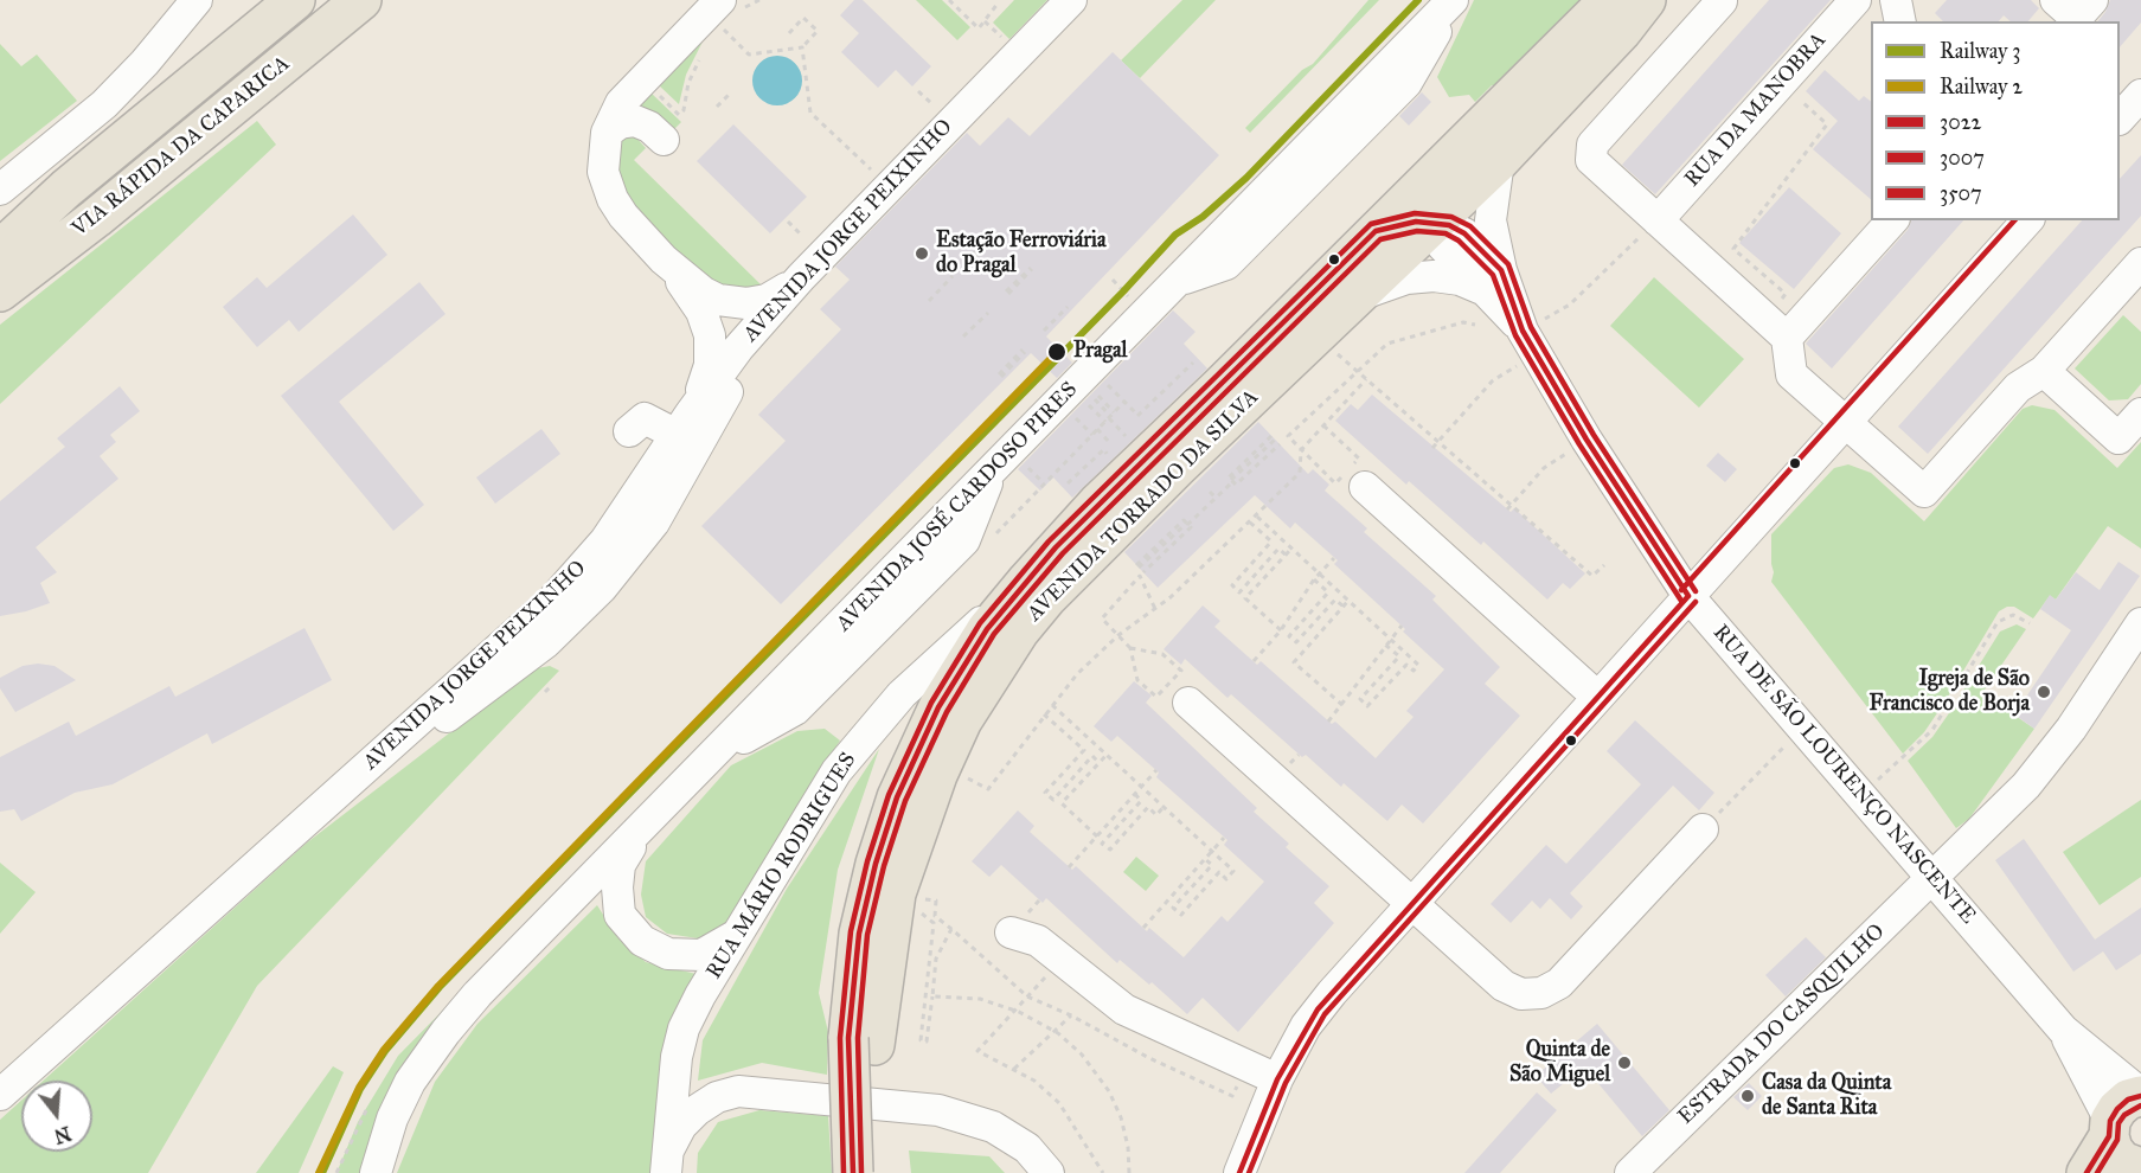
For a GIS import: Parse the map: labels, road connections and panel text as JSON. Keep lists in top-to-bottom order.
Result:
{
  "streets": {
    "main road": ["VIA RÁPIDA DA CAPARICA", "AVENIDA TORRADO DA SILVA"],
    "street": [
      "RUA DA MANOBRA",
      "AVENIDA JORGE PEIXINHO",
      "AVENIDA JOSÉ CARDOSO PIRES",
      "RUA DE SÃO LOURENÇO NASCENTE",
      "RUA MÁRIO RODRIGUES",
      "ESTRADA DO CASQUILHO"
    ]
  },
  "crossings": [
    ["AVENIDA TORRADO DA SILVA", "RUA DE SÃO LOURENÇO NASCENTE"],
    ["AVENIDA TORRADO DA SILVA", "RUA MÁRIO RODRIGUES"],
    ["AVENIDA JOSÉ CARDOSO PIRES", "RUA MÁRIO RODRIGUES"],
    ["RUA DE SÃO LOURENÇO NASCENTE", "ESTRADA DO CASQUILHO"]
  ],
  "places": [
    "Estação Ferroviária do Pragal",
    "Pragal",
    "Igreja de São Francisco de Borja",
    "Quinta de São Miguel",
    "Casa da Quinta de Santa Rita"
  ],
  "lines": [
    "rail line 3",
    "transit line 3507",
    "transit line 3022",
    "transit line 3007",
    "rail line 2"
  ],
  "legend": [
    "Railway 3",
    "Railway 2",
    "3022",
    "3007",
    "3507"
  ],
  "north": "bottom"
}
